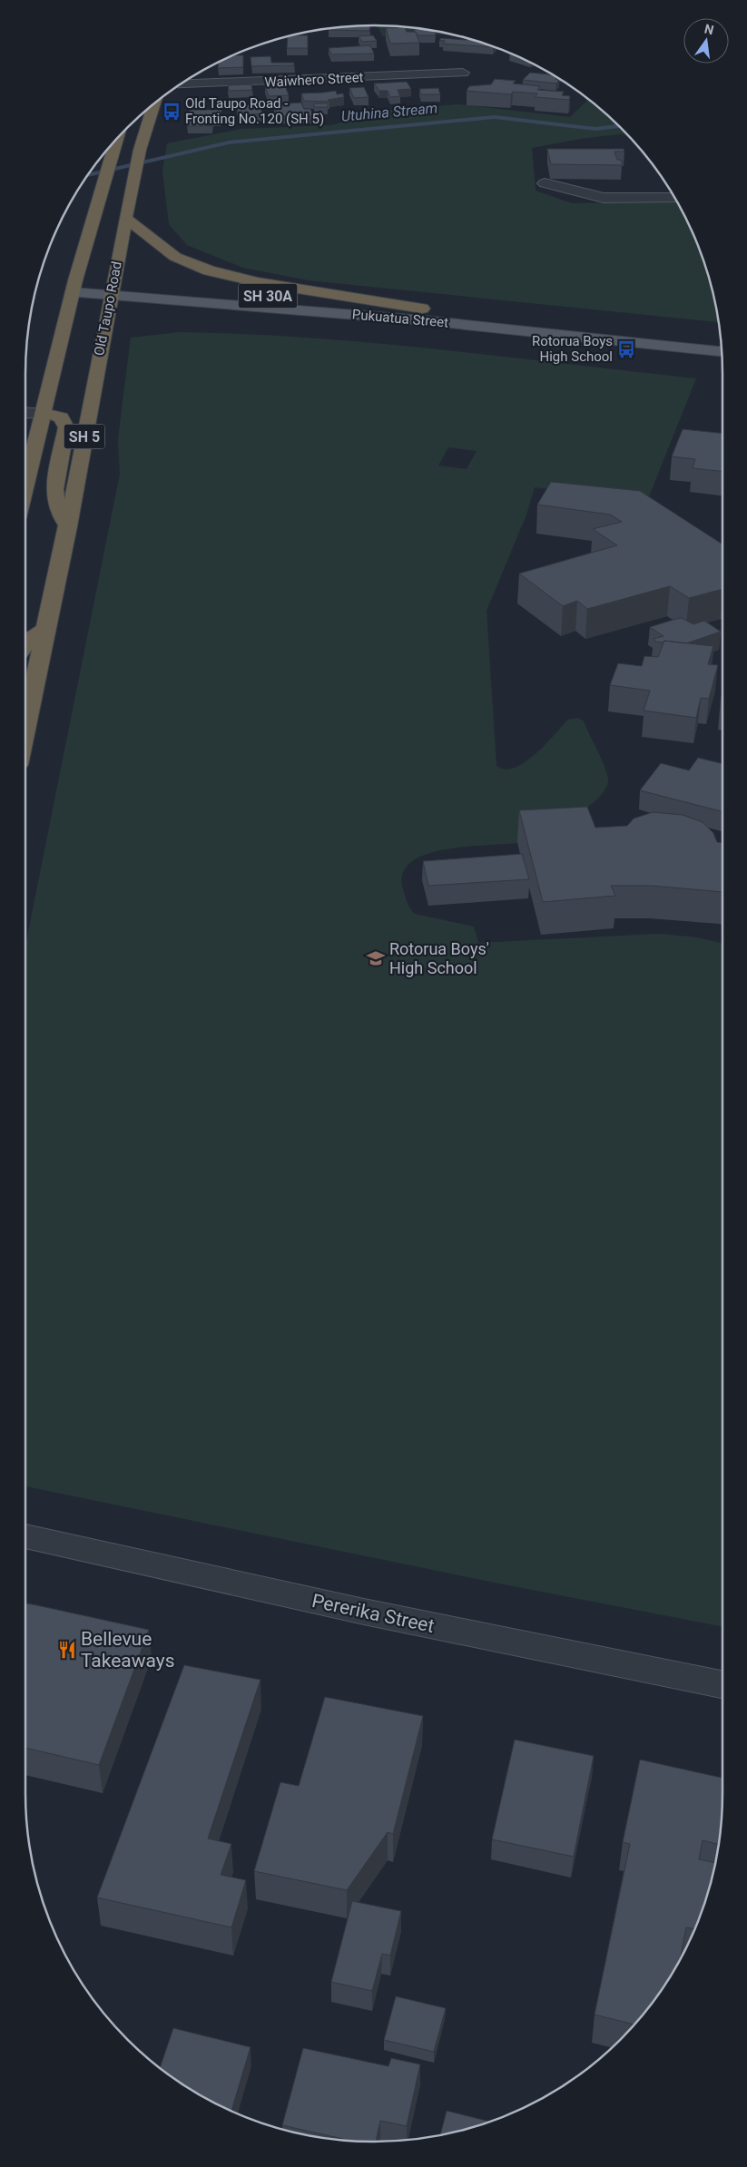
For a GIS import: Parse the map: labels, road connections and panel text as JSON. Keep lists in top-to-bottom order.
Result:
{
  "streets": {
    "highway": ["Old Taupo Road", "SH 5"],
    "main road": ["SH 30A", "Pukuatua Street"],
    "street": ["Waiwhero Street", "Pererika Street"]
  },
  "crossings": [
    ["Old Taupo Road", "Pukuatua Street"],
    ["Old Taupo Road", "SH 5"],
    ["Pukuatua Street", "SH 5"]
  ],
  "water": ["Utuhina Stream"],
  "places": {
    "bus stop": ["Old Taupo Road - Fronting No.120 (SH 5)", "Rotorua Boys High School"],
    "school or university": ["Rotorua Boys' High School"],
    "restaurant": ["Bellevue Takeaways"]
  },
  "north": "top"
}
